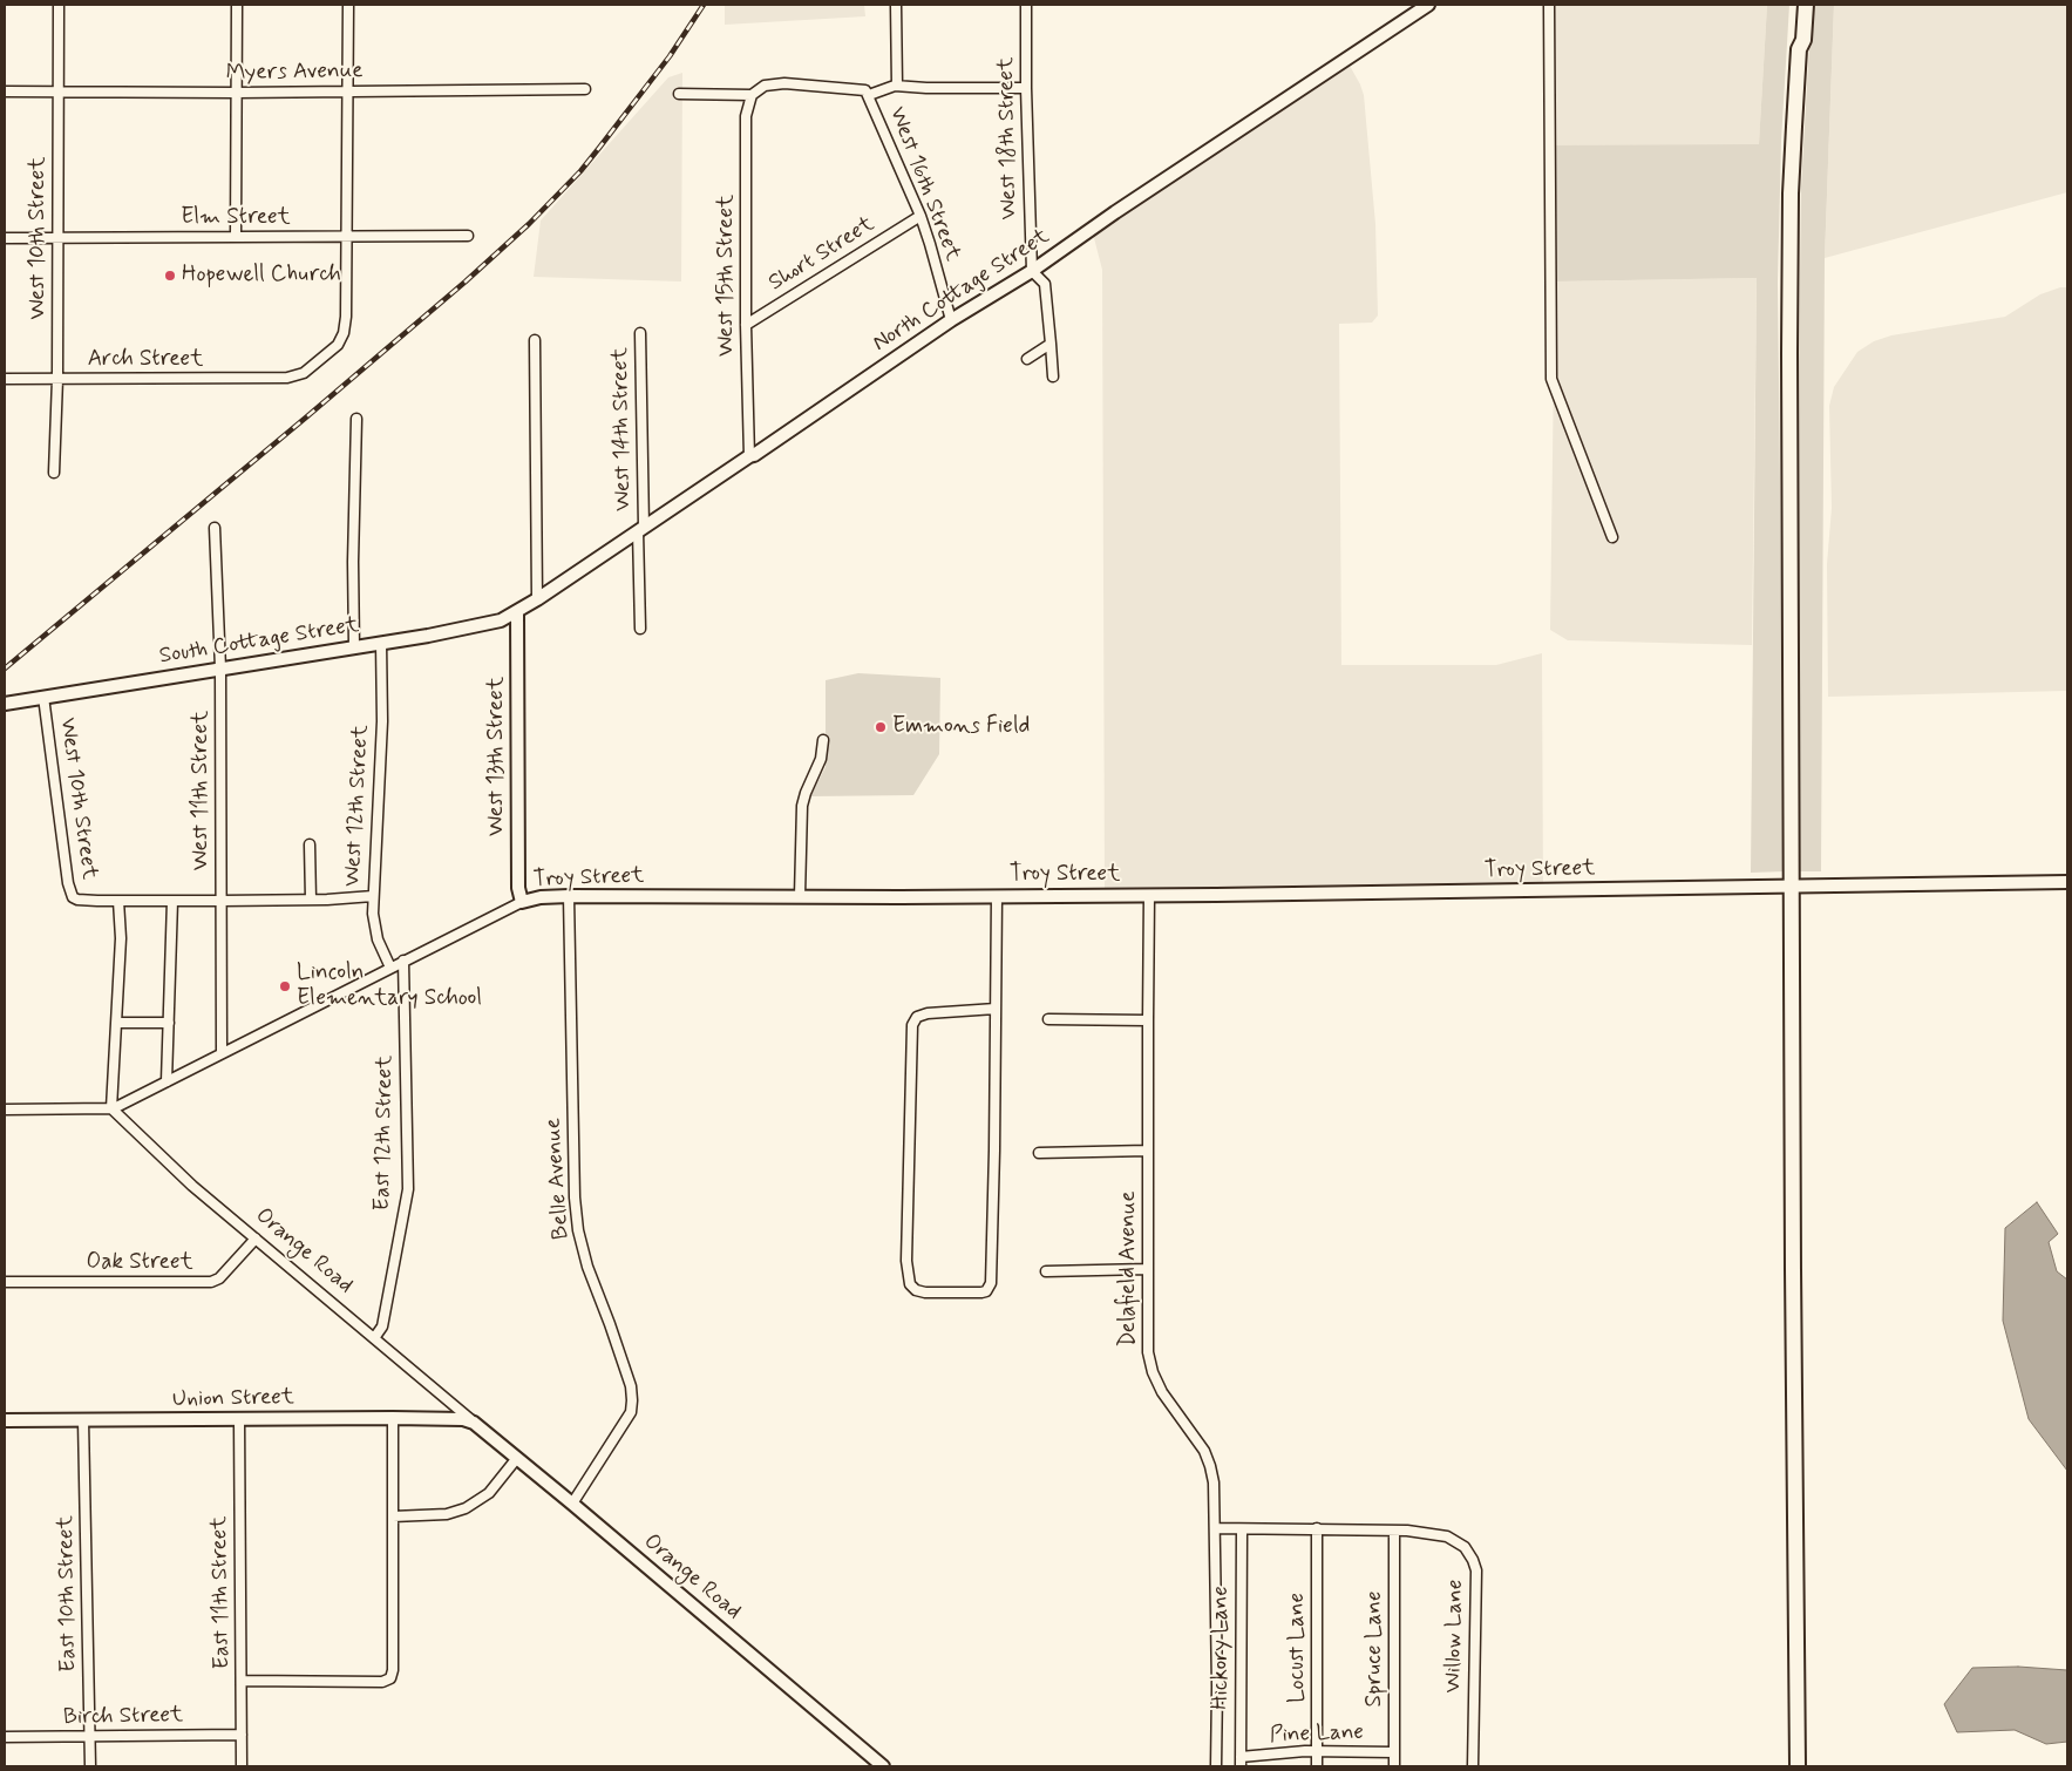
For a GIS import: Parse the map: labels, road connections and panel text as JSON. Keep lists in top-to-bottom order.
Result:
{
  "streets": {
    "main road": [
      "North Cottage Street",
      "South Cottage Street",
      "West 13th Street",
      "Troy Street",
      "Orange Road",
      "Union Street"
    ],
    "street": [
      "Myers Avenue",
      "West 18th Street",
      "West 16th Street",
      "Elm Street",
      "West 10th Street",
      "Short Street",
      "West 15th Street",
      "Arch Street",
      "West 14th Street",
      "West 11th Street",
      "West 12th Street",
      "East 12th Street",
      "Belle Avenue",
      "Oak Street",
      "Delafield Avenue",
      "East 11th Street",
      "East 10th Street",
      "Willow Lane",
      "Hickory Lane",
      "Locust Lane",
      "Spruce Lane",
      "Birch Street",
      "Pine Lane"
    ]
  },
  "crossings": [
    ["Myers Avenue", "West 10th Street"],
    ["West 18th Street", "North Cottage Street"],
    ["West 16th Street", "Short Street"],
    ["West 16th Street", "North Cottage Street"],
    ["Elm Street", "West 10th Street"],
    ["Elm Street", "Arch Street"],
    ["West 10th Street", "Arch Street"],
    ["West 10th Street", "South Cottage Street"],
    ["West 10th Street", "Troy Street"],
    ["West 10th Street", "Orange Road"],
    ["Short Street", "West 15th Street"],
    ["West 15th Street", "North Cottage Street"],
    ["North Cottage Street", "West 14th Street"],
    ["North Cottage Street", "South Cottage Street"],
    ["North Cottage Street", "West 13th Street"],
    ["South Cottage Street", "West 13th Street"],
    ["South Cottage Street", "West 11th Street"],
    ["South Cottage Street", "West 12th Street"],
    ["West 13th Street", "Troy Street"],
    ["West 11th Street", "Troy Street"],
    ["West 12th Street", "Troy Street"],
    ["Troy Street", "East 12th Street"],
    ["Troy Street", "Belle Avenue"],
    ["Troy Street", "Orange Road"],
    ["Troy Street", "Delafield Avenue"],
    ["East 12th Street", "Orange Road"],
    ["Belle Avenue", "Orange Road"],
    ["Orange Road", "Oak Street"],
    ["Orange Road", "Union Street"],
    ["Delafield Avenue", "Willow Lane"],
    ["Union Street", "East 11th Street"],
    ["Union Street", "East 10th Street"],
    ["East 11th Street", "Birch Street"],
    ["East 10th Street", "Birch Street"],
    ["Willow Lane", "Hickory Lane"],
    ["Willow Lane", "Locust Lane"],
    ["Willow Lane", "Spruce Lane"],
    ["Hickory Lane", "Pine Lane"],
    ["Locust Lane", "Pine Lane"],
    ["Spruce Lane", "Pine Lane"]
  ],
  "places": ["Hopewell Church", "Emmons Field", "Lincoln Elementary School"]
}
